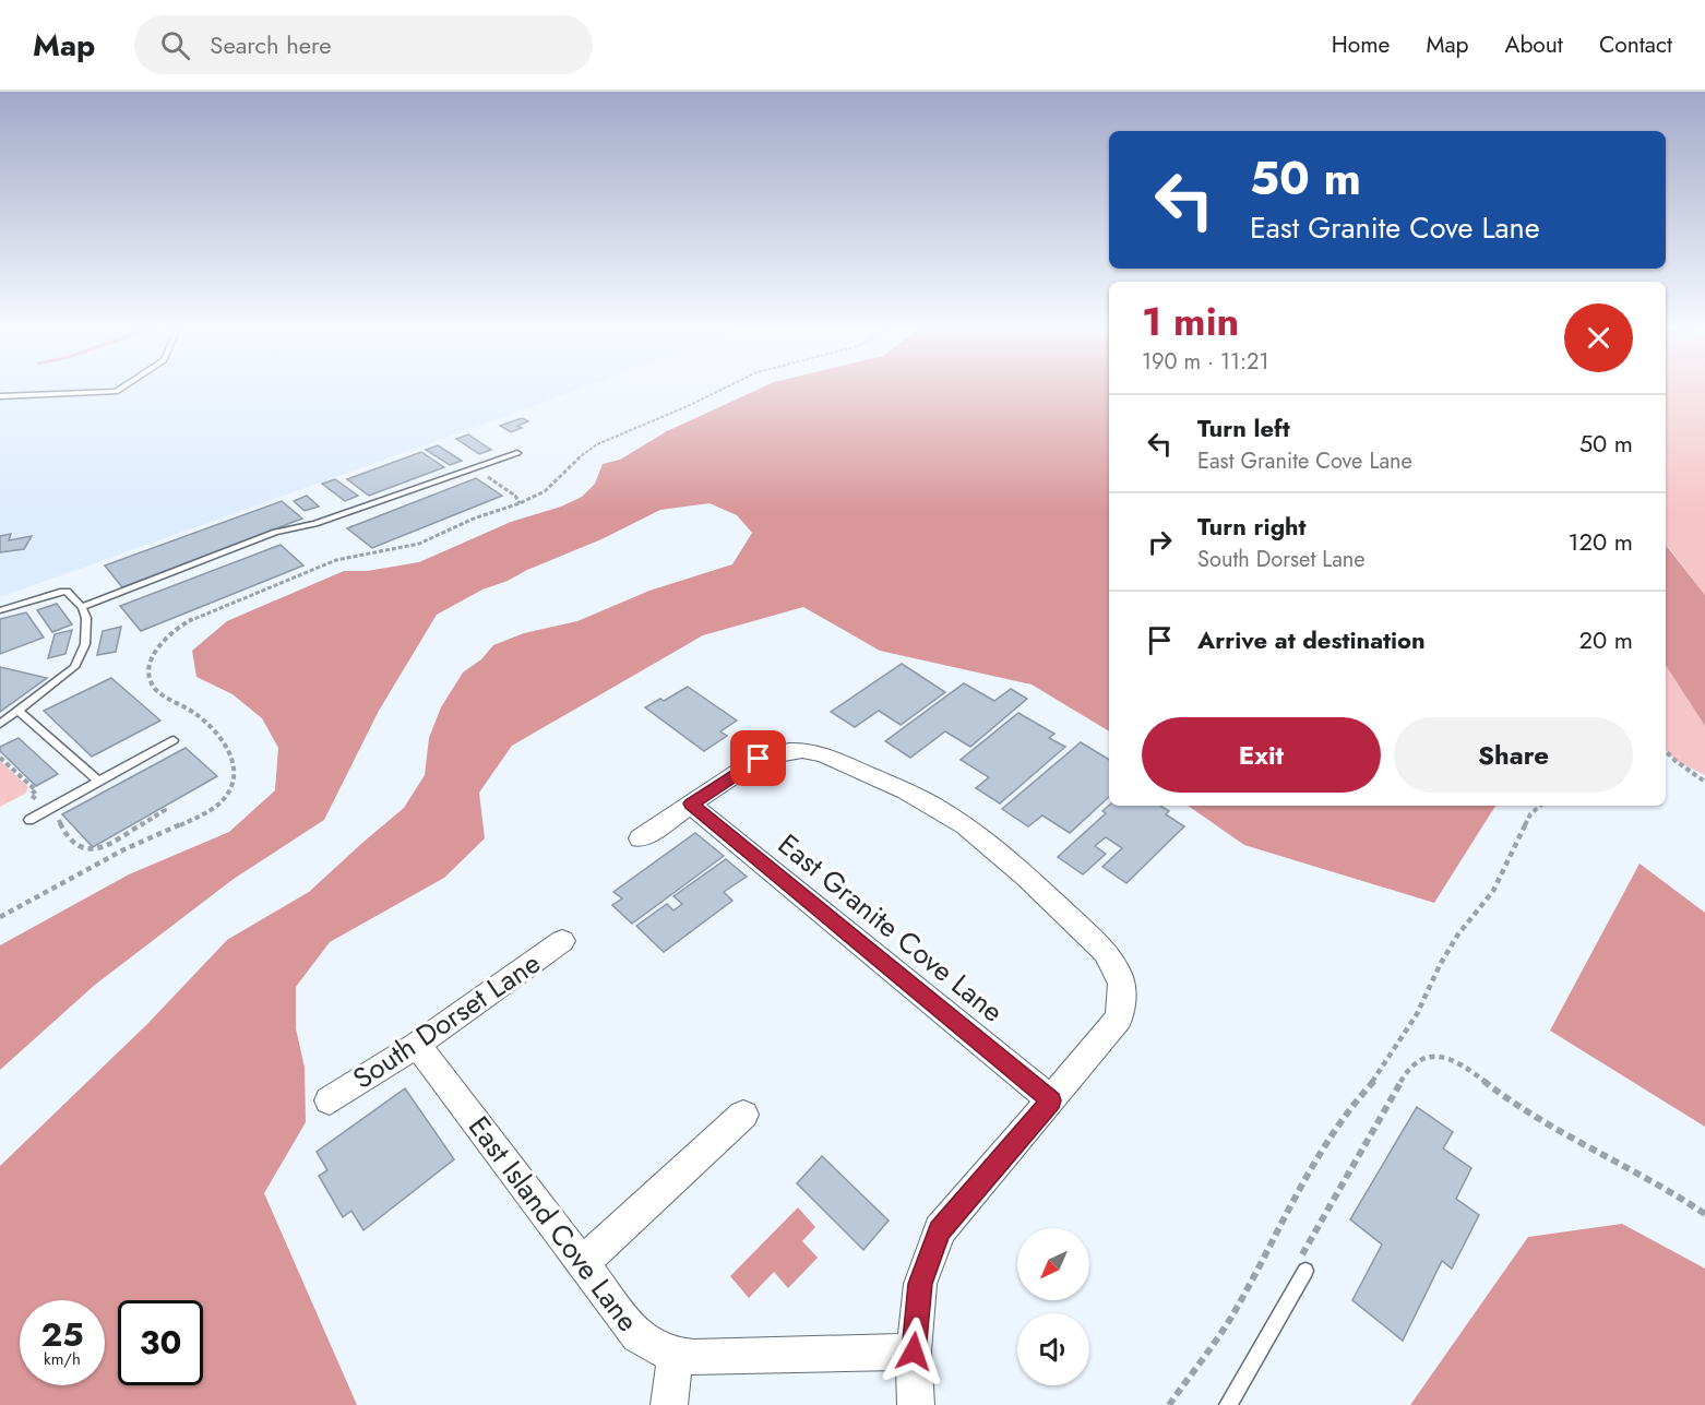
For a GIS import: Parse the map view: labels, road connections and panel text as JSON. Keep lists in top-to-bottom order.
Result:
{
  "streets": {
    "street": ["East Granite Cove Lane", "South Dorset Lane", "East Island Cove Lane"]
  },
  "crossings": [
    ["South Dorset Lane", "East Island Cove Lane"]
  ],
  "north": "bottom left",
  "page": {
    "header": "Map",
    "search": "Search here",
    "nav": [
      "Home",
      "Map",
      "About",
      "Contact"
    ],
    "turn": ["50 m", "East Granite Cove Lane"],
    "heading": ["1 min", "190 m · 11:21"],
    "list": [
      {
        "name": "Turn left",
        "note": "East Granite Cove Lane",
        "value": "50 m"
      },
      {
        "name": "Turn right",
        "note": "South Dorset Lane",
        "value": "120 m"
      },
      {
        "name": "Arrive at destination",
        "value": "20 m"
      }
    ],
    "buttons": ["Exit", "Share"],
    "speed": "25 km/h",
    "limit": "30"
  }
}
